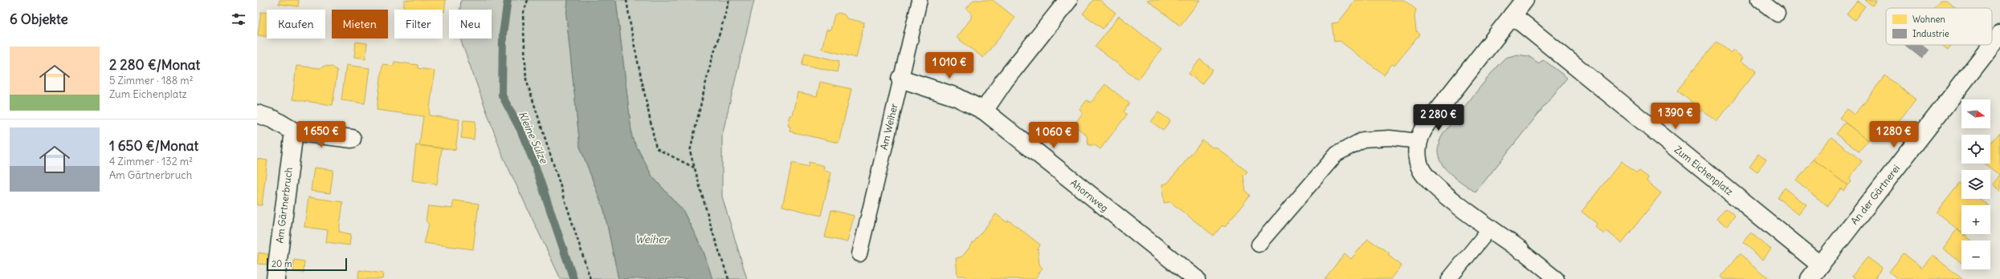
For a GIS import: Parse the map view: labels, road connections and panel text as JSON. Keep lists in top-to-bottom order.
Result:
{
  "streets": {
    "street": [
      "Zum Eichenplatz",
      "An der Gärtnerei",
      "Ahornweg",
      "Am Gärtnerbruch"
    ],
    "lane": ["Am Weiher"]
  },
  "crossings": [
    ["Am Weiher", "Ahornweg"],
    ["Zum Eichenplatz", "An der Gärtnerei"]
  ],
  "water": ["Kleine Sülze", "Weiher"],
  "legend": ["Wohnen", "Industrie"],
  "scale_bar": "20 m",
  "north": "right",
  "page": {
    "heading": "6 Objekte",
    "chip": [
      "Kaufen",
      "Mieten",
      "Filter",
      "Neu"
    ],
    "list": [
      {
        "name": "2 280 €/Monat",
        "note": "5 Zimmer · 188 m² · Zum Eichenplatz"
      },
      {
        "name": "1 650 €/Monat",
        "note": "4 Zimmer · 132 m² · Am Gärtnerbruch"
      }
    ],
    "price": [
      "1 010 €",
      "1 390 €",
      "2 280 €",
      "1 650 €",
      "1 280 €",
      "1 060 €"
    ],
    "map_buttons": ["+", "−"],
    "scale": "20 m"
  }
}
